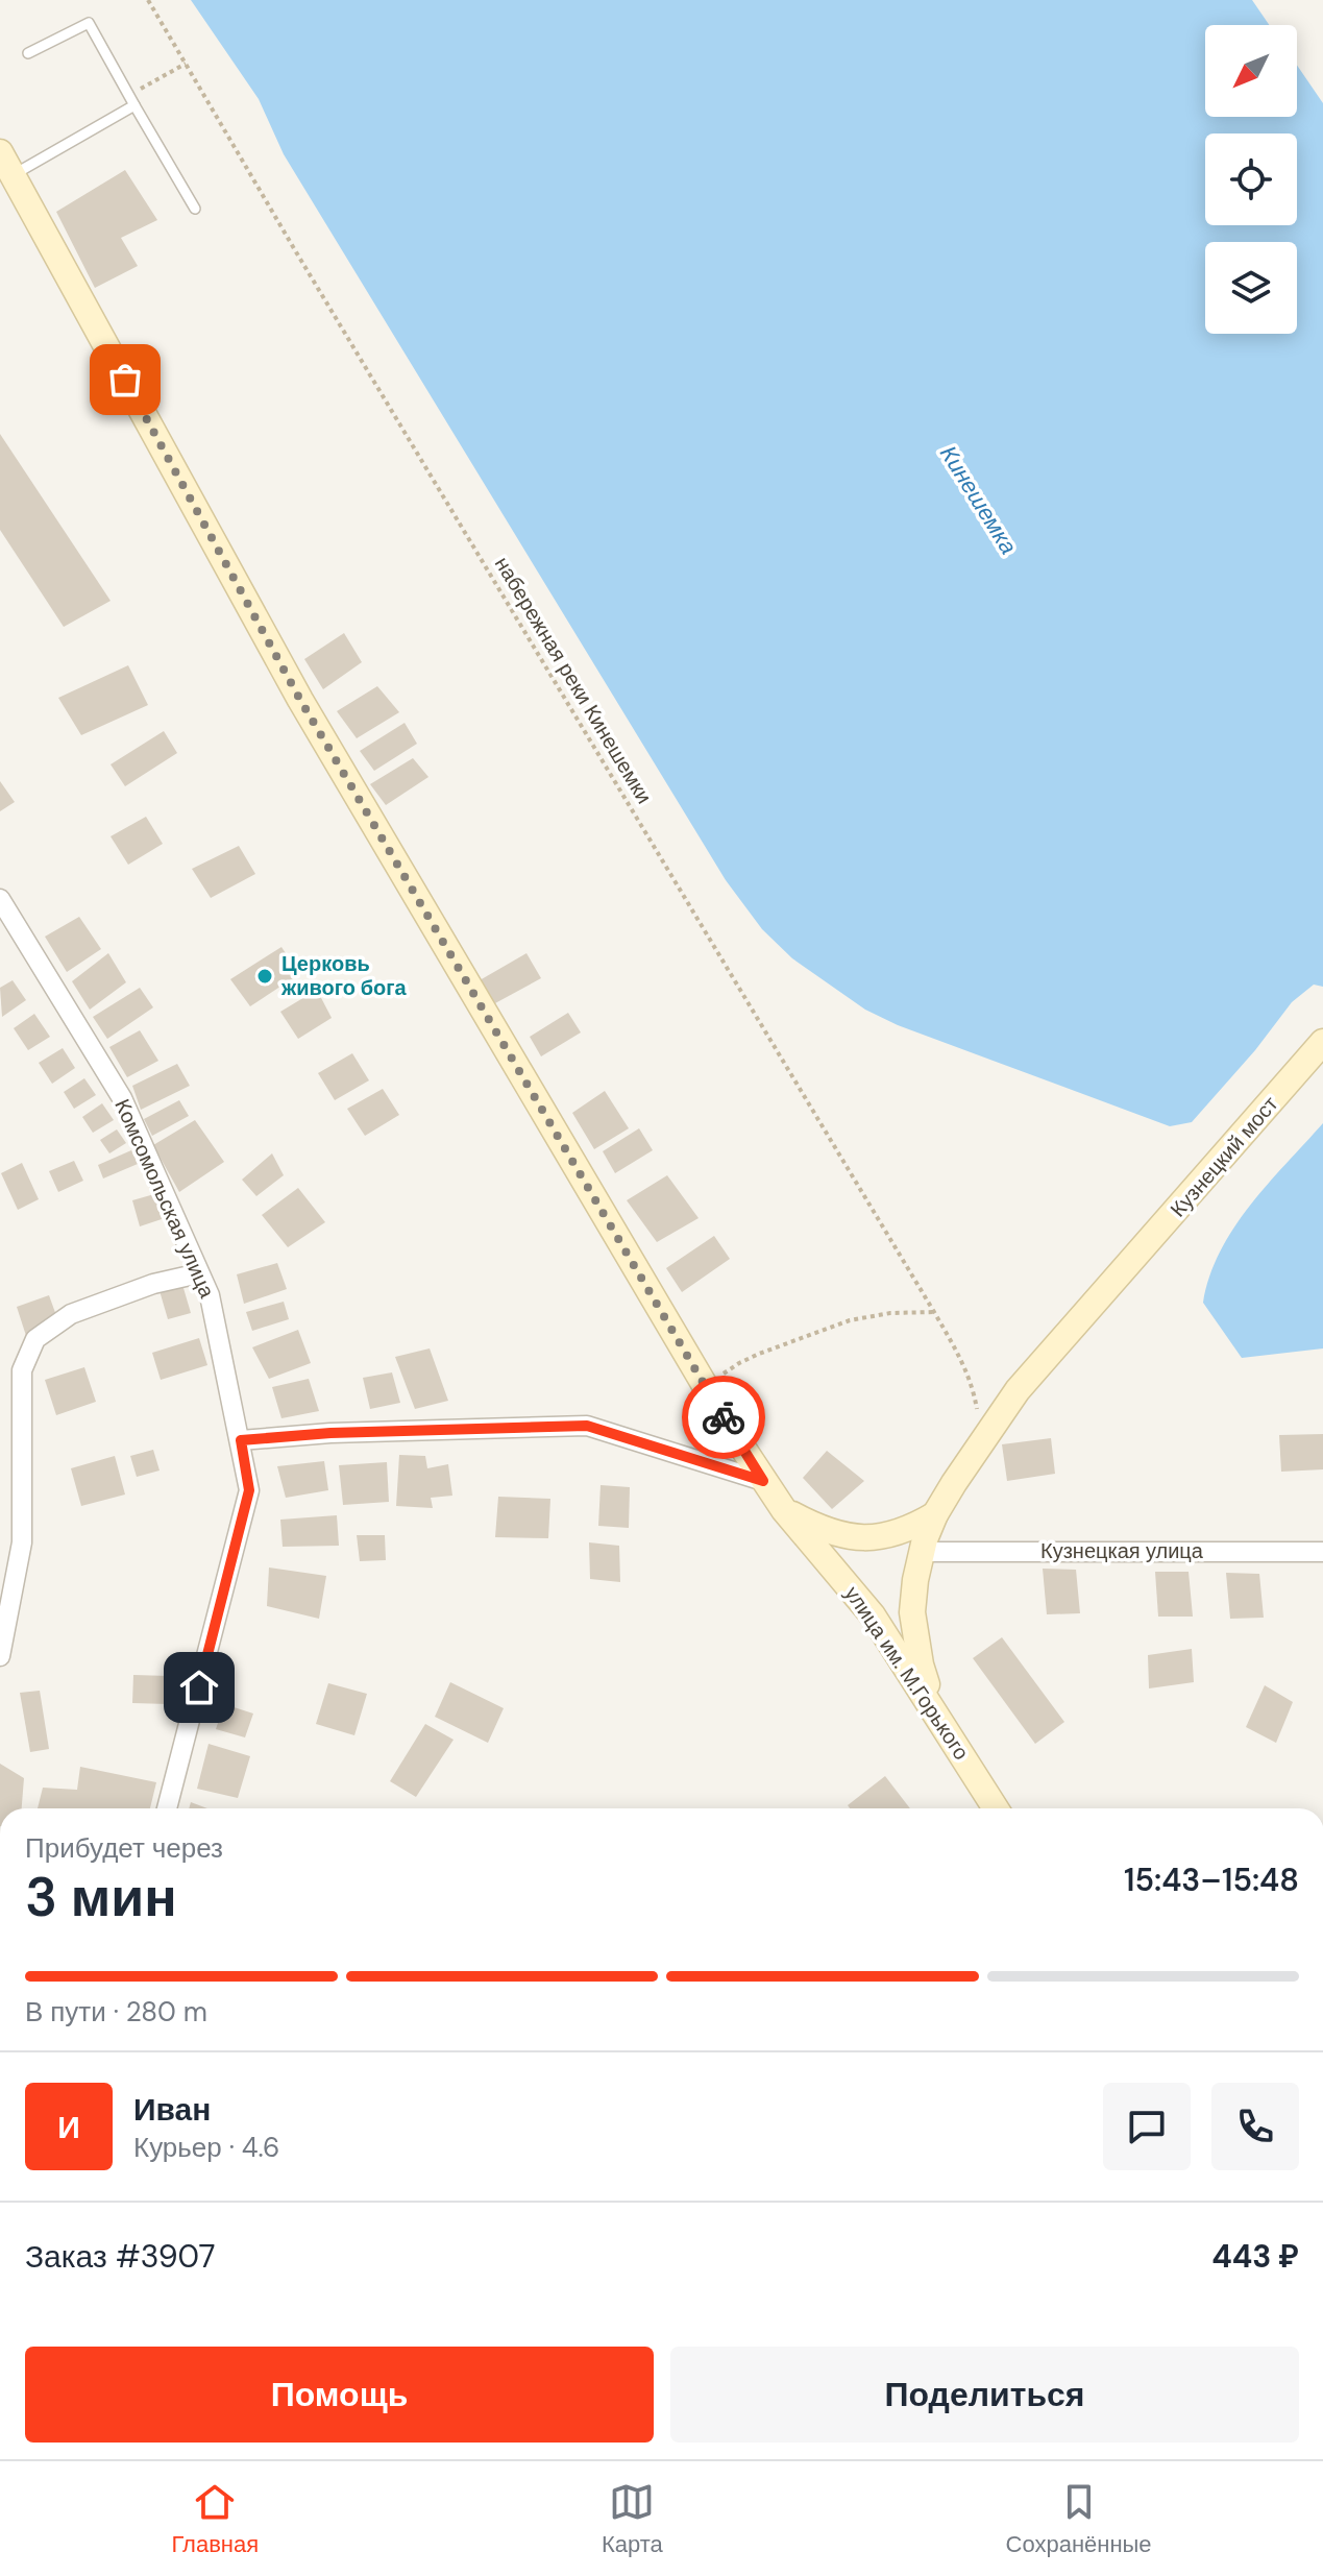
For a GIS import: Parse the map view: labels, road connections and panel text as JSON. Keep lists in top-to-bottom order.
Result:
{
  "streets": {
    "main road": ["Кузнецкий мост", "улица им. М.Горького"],
    "street": ["Комсомольская улица", "Кузнецкая улица"],
    "path": ["набережная реки Кинешемки"]
  },
  "crossings": [
    ["набережная реки Кинешемки", "Кузнецкий мост"],
    ["набережная реки Кинешемки", "улица им. М.Горького"],
    ["Кузнецкий мост", "улица им. М.Горького"]
  ],
  "water": ["Кинешемка"],
  "places": ["Церковь живого бога"],
  "north": "bottom left",
  "page": {
    "heading": ["3 мин", "Прибудет через", "15:43–15:48"],
    "panel": [
      "Иван",
      "Курьер · 4.6",
      "Заказ #3907",
      "443 ₽"
    ],
    "bar": "В пути · 280 m",
    "round": "И",
    "buttons": ["Помощь", "Поделиться"],
    "tabs": ["Главная", "Карта", "Сохранённые"]
  }
}
